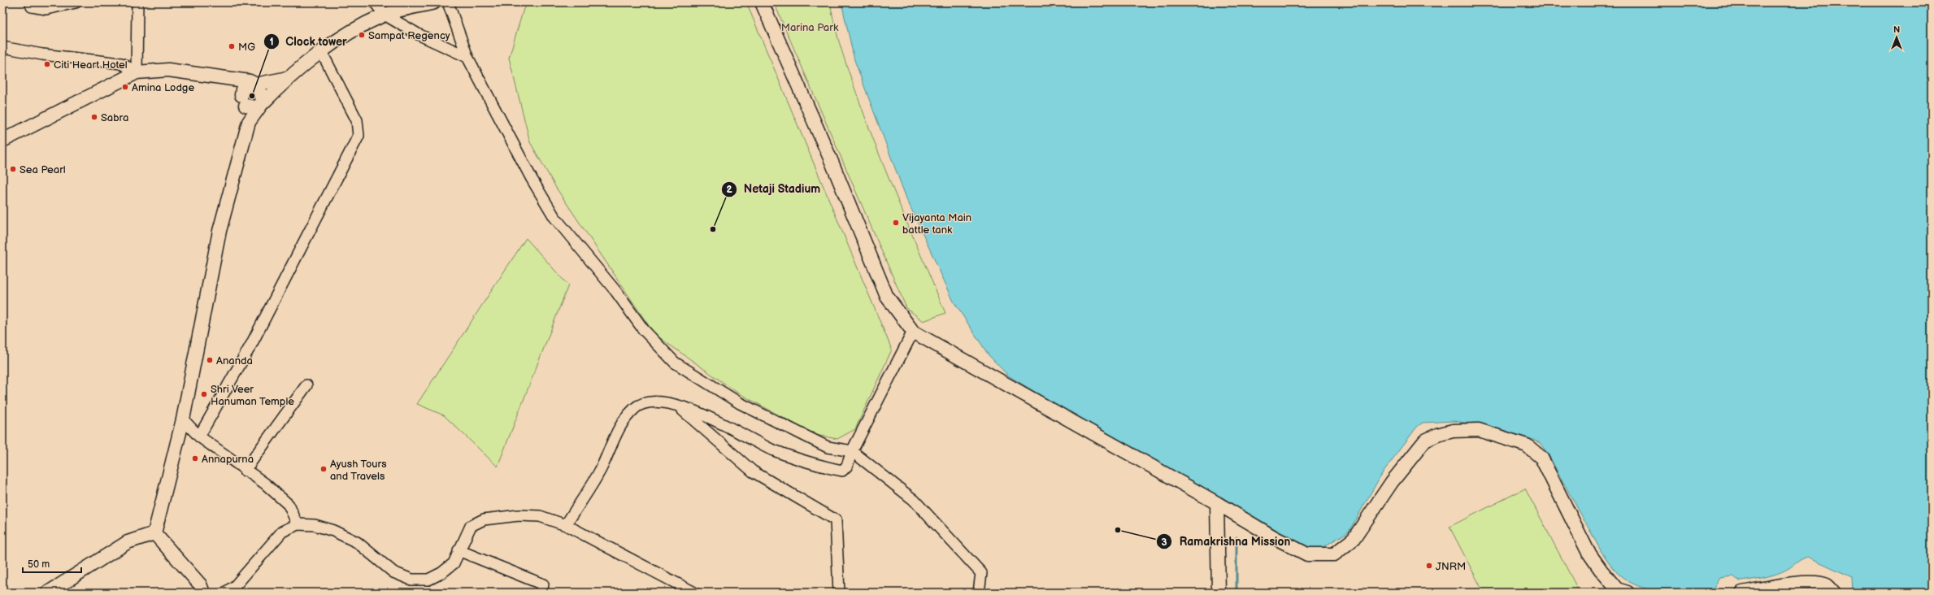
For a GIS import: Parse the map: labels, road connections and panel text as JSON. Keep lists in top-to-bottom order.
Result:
{
  "parks": ["Marina Park"],
  "places": [
    "Sampat Regency",
    "MG",
    "Citi Heart Hotel",
    "Amina Lodge",
    "Clock tower",
    "Sabra",
    "Sea Pearl",
    "Vijayanta Main battle tank",
    "Netaji Stadium",
    "Ananda",
    "Shri Veer Hanuman Temple",
    "Annapurna",
    "Ayush Tours and Travels",
    "Ramakrishna Mission",
    "JNRM"
  ],
  "scale_bar": "50 m",
  "north": "top"
}
